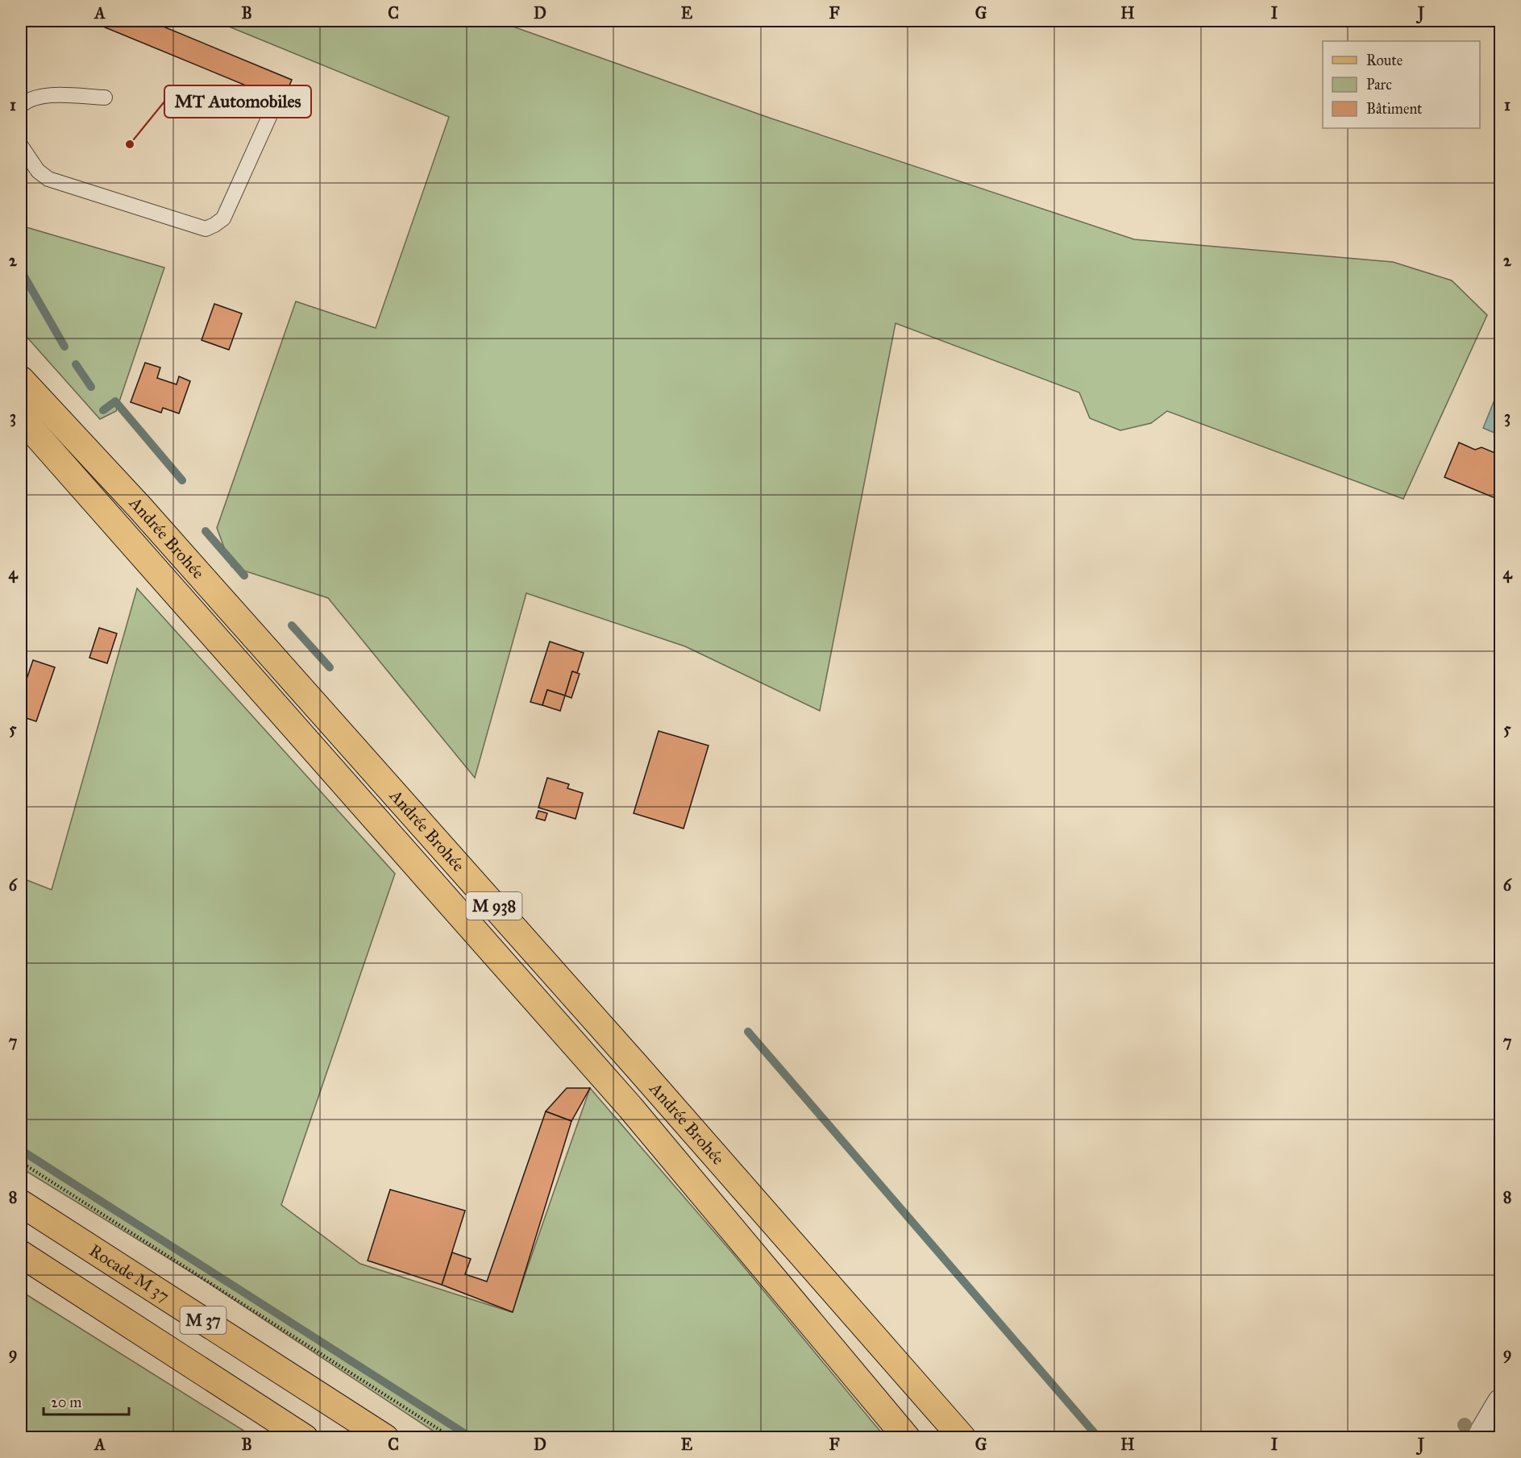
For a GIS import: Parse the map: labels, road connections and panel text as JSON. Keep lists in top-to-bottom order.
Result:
{
  "streets": {
    "main road": [
      "Andrée Brohée",
      "M 938",
      "Rocade M 37",
      "M 37"
    ]
  },
  "places": ["MT Automobiles"],
  "legend": ["Route", "Parc", "Bâtiment"],
  "scale_bar": "20 m",
  "grid": {
    "columns": [
      "A",
      "B",
      "C",
      "D",
      "E",
      "F",
      "G",
      "H",
      "I",
      "J"
    ],
    "rows": [
      "1",
      "2",
      "3",
      "4",
      "5",
      "6",
      "7",
      "8",
      "9"
    ]
  }
}
